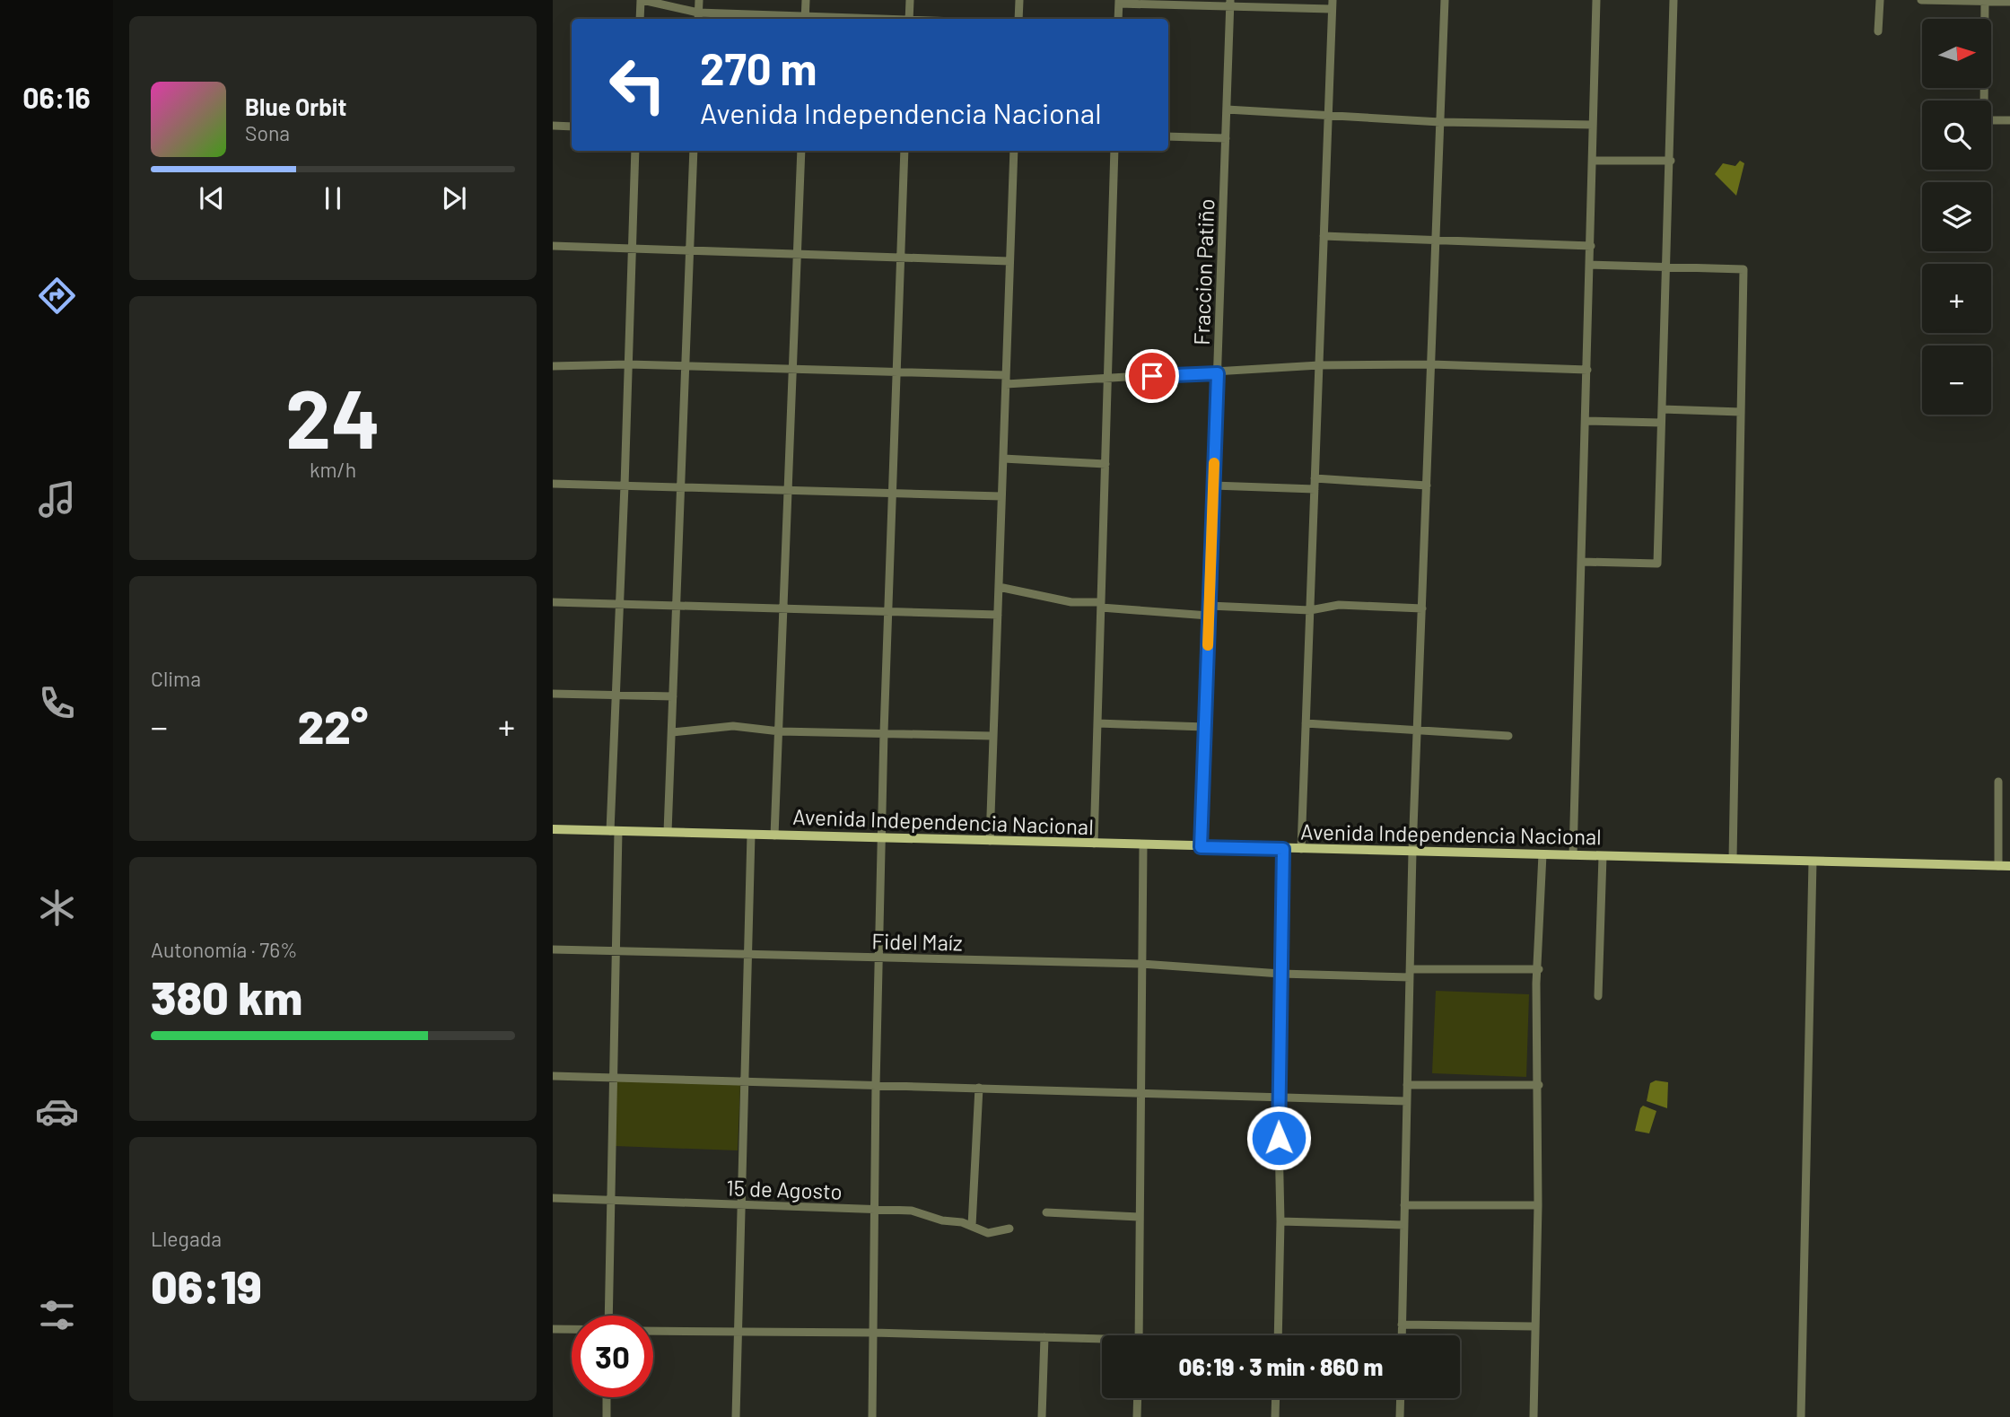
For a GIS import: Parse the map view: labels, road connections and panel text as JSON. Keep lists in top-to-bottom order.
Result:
{
  "streets": {
    "main road": ["Avenida Independencia Nacional"],
    "street": ["Fraccion Patiño", "Fidel Maíz", "15 de Agosto"]
  },
  "crossings": [
    ["Fraccion Patiño", "Avenida Independencia Nacional"]
  ],
  "north": "right",
  "page": {
    "tabs": "06:16",
    "map_buttons": ["+", "−"],
    "turn": ["270 m", "Avenida Independencia Nacional"],
    "song": ["Blue Orbit", "Sona"],
    "tile": [
      ["24", "km/h"],
      "Clima",
      ["Autonomía · 76%", "380 km"],
      ["Llegada", "06:19"]
    ],
    "heat": ["−", "22°", "+"],
    "limit": "30",
    "trip": "06:19 · 3 min · 860 m"
  }
}
